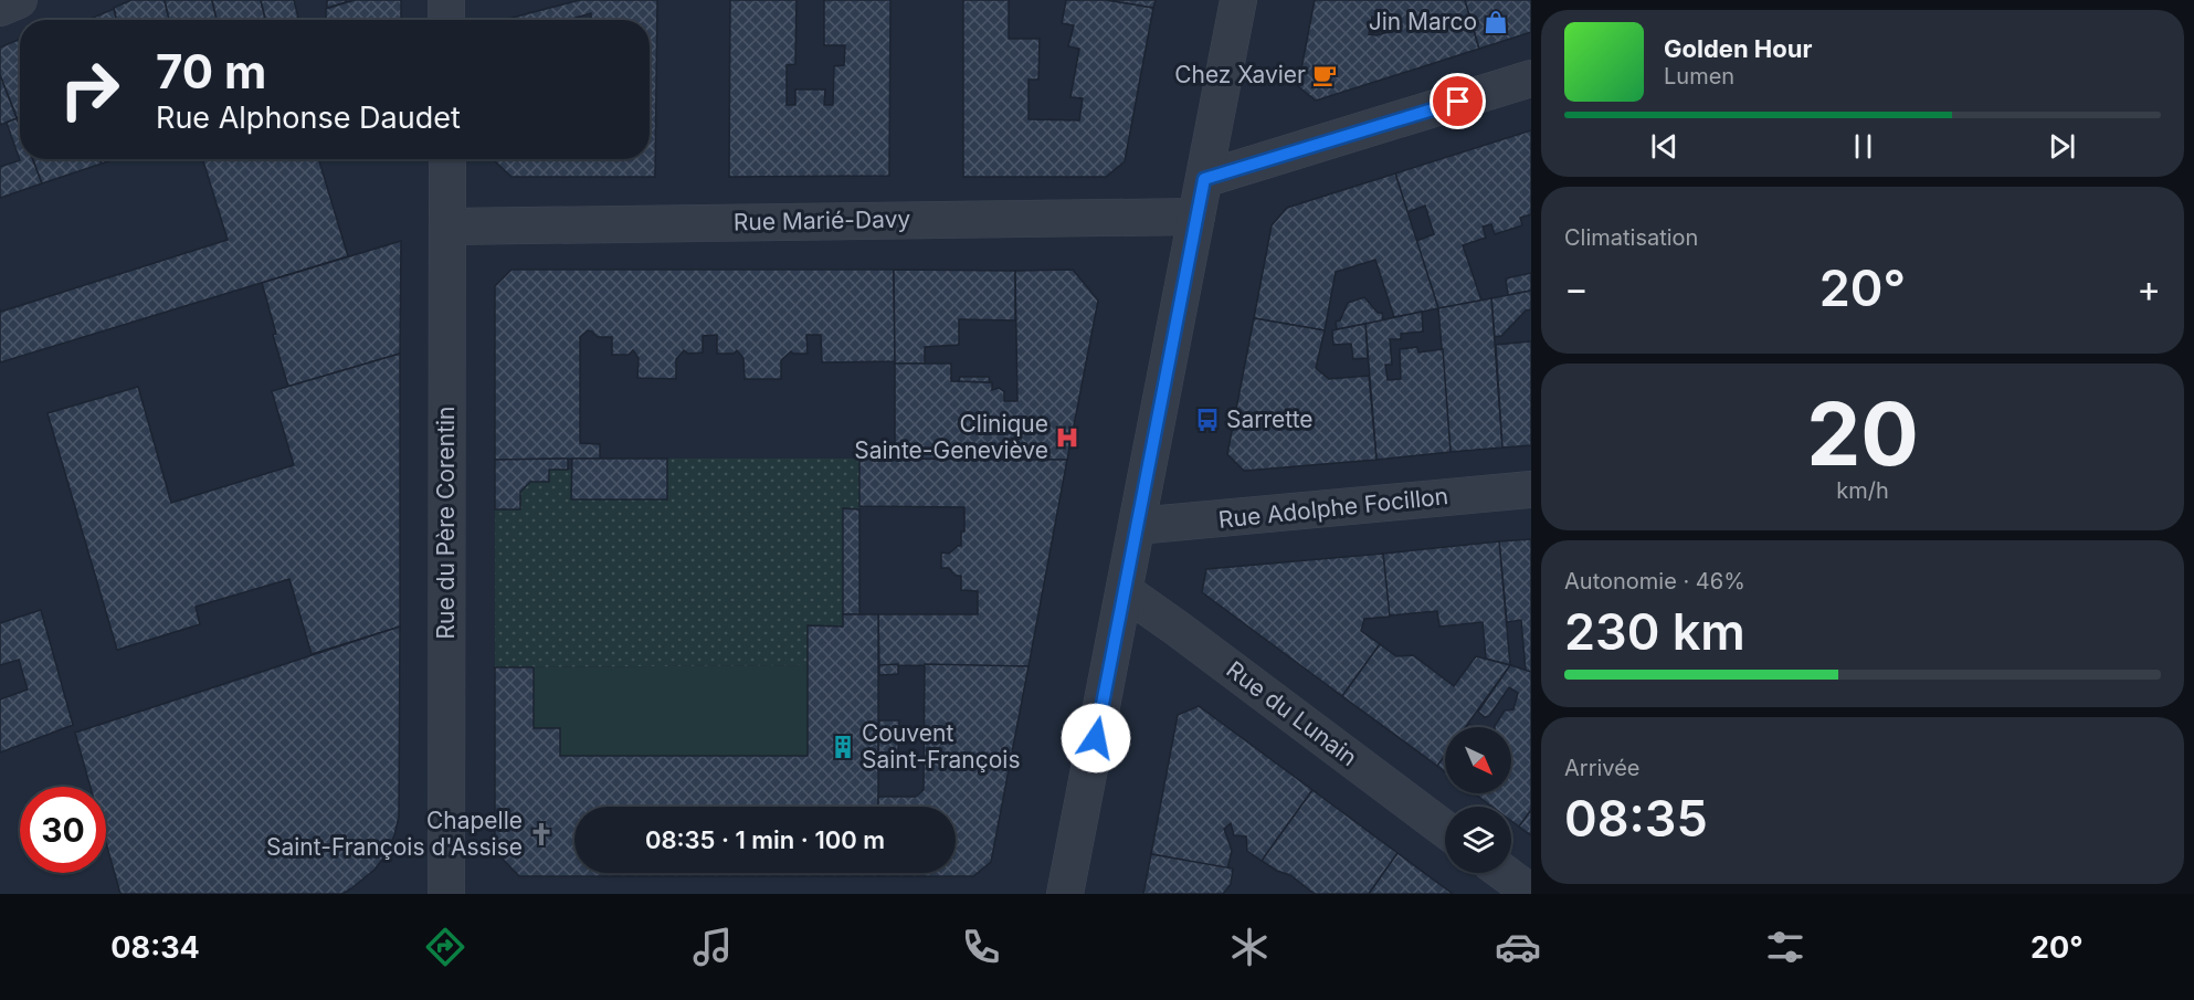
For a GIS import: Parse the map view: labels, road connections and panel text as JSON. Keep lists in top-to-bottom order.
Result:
{
  "streets": {
    "street": [
      "Rue Marié-Davy",
      "Rue Adolphe Focillon",
      "Rue du Père Corentin",
      "Rue du Lunain"
    ]
  },
  "crossings": [
    ["Rue Marié-Davy", "Rue du Père Corentin"]
  ],
  "places": {
    "shop": ["Jin Marco"],
    "cafe": ["Chez Xavier"],
    "bus stop": ["Sarrette"],
    "hospital": ["Clinique Sainte-Geneviève"],
    "building": ["Couvent Saint-François"],
    "church": ["Chapelle Saint-François d'Assise"]
  },
  "north": "bottom right",
  "page": {
    "turn": ["70 m", "Rue Alphonse Daudet"],
    "song": ["Golden Hour", "Lumen"],
    "tile": [
      "Climatisation",
      ["20", "km/h"],
      ["Autonomie · 46%", "230 km"],
      ["Arrivée", "08:35"]
    ],
    "heat": ["−", "20°", "+"],
    "limit": "30",
    "trip": "08:35 · 1 min · 100 m",
    "tabs": ["08:34", "20°"]
  }
}
